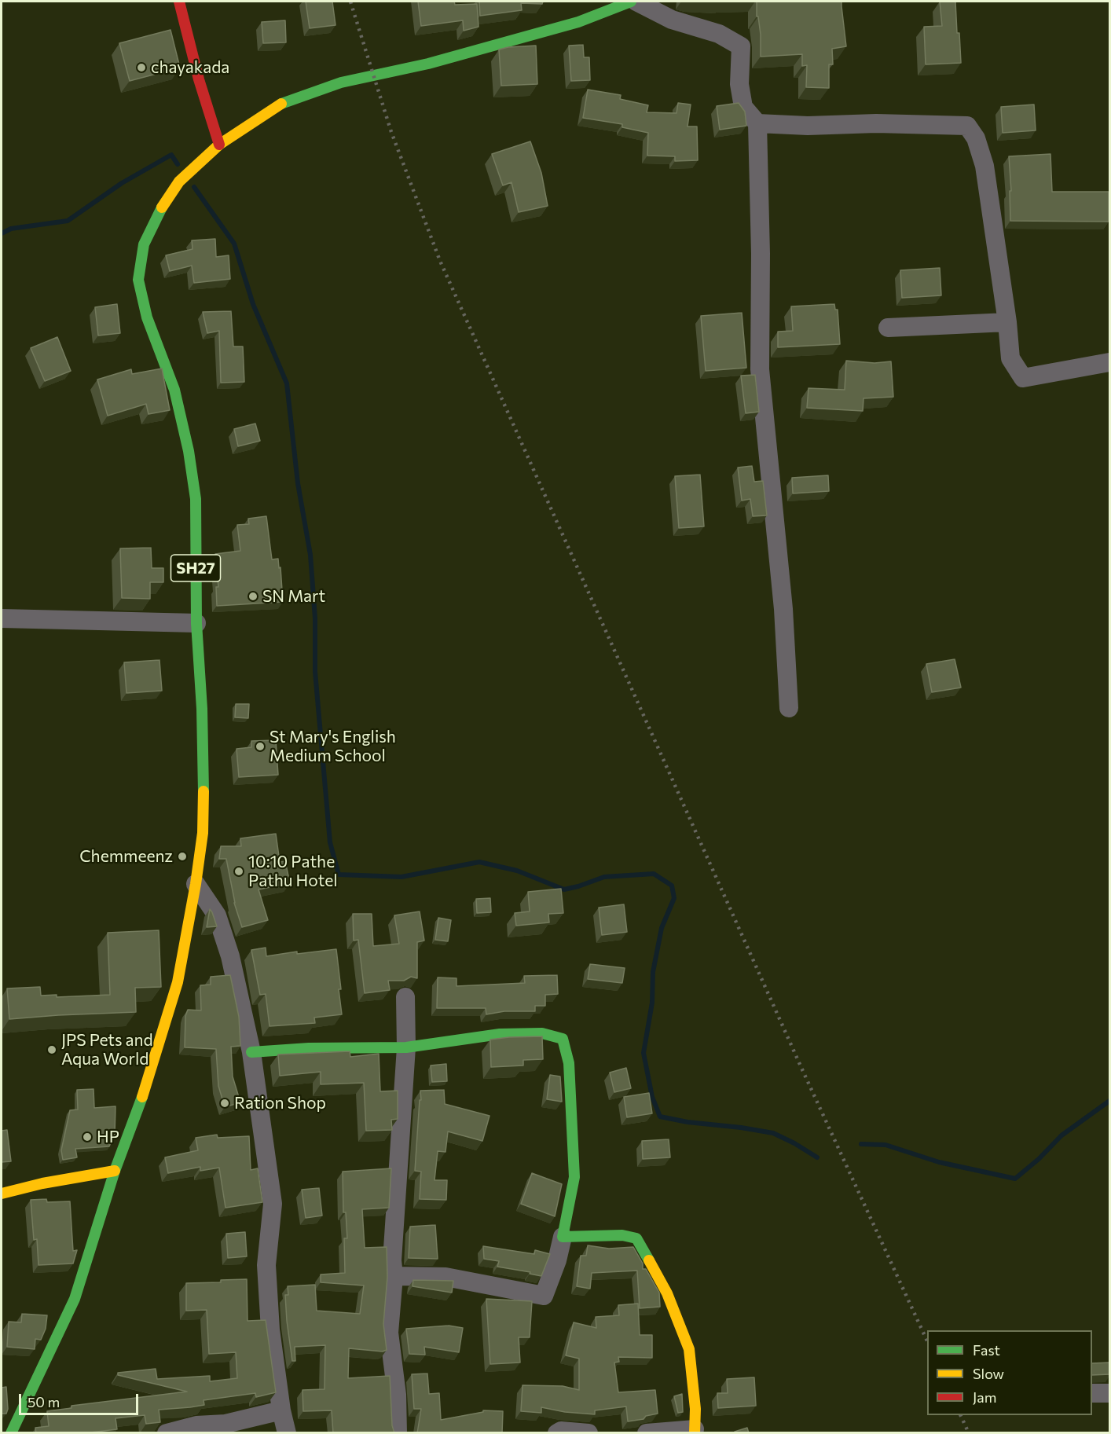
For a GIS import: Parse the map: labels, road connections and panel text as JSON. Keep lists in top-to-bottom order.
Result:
{
  "streets": {
    "main road": ["SH27"]
  },
  "places": [
    "chayakada",
    "SN Mart",
    "St Mary's English Medium School",
    "Chemmeenz",
    "10:10 Pathe Pathu Hotel",
    "JPS Pets and Aqua World",
    "Ration Shop",
    "HP"
  ],
  "legend": ["Fast", "Slow", "Jam"],
  "scale_bar": "50 m"
}
